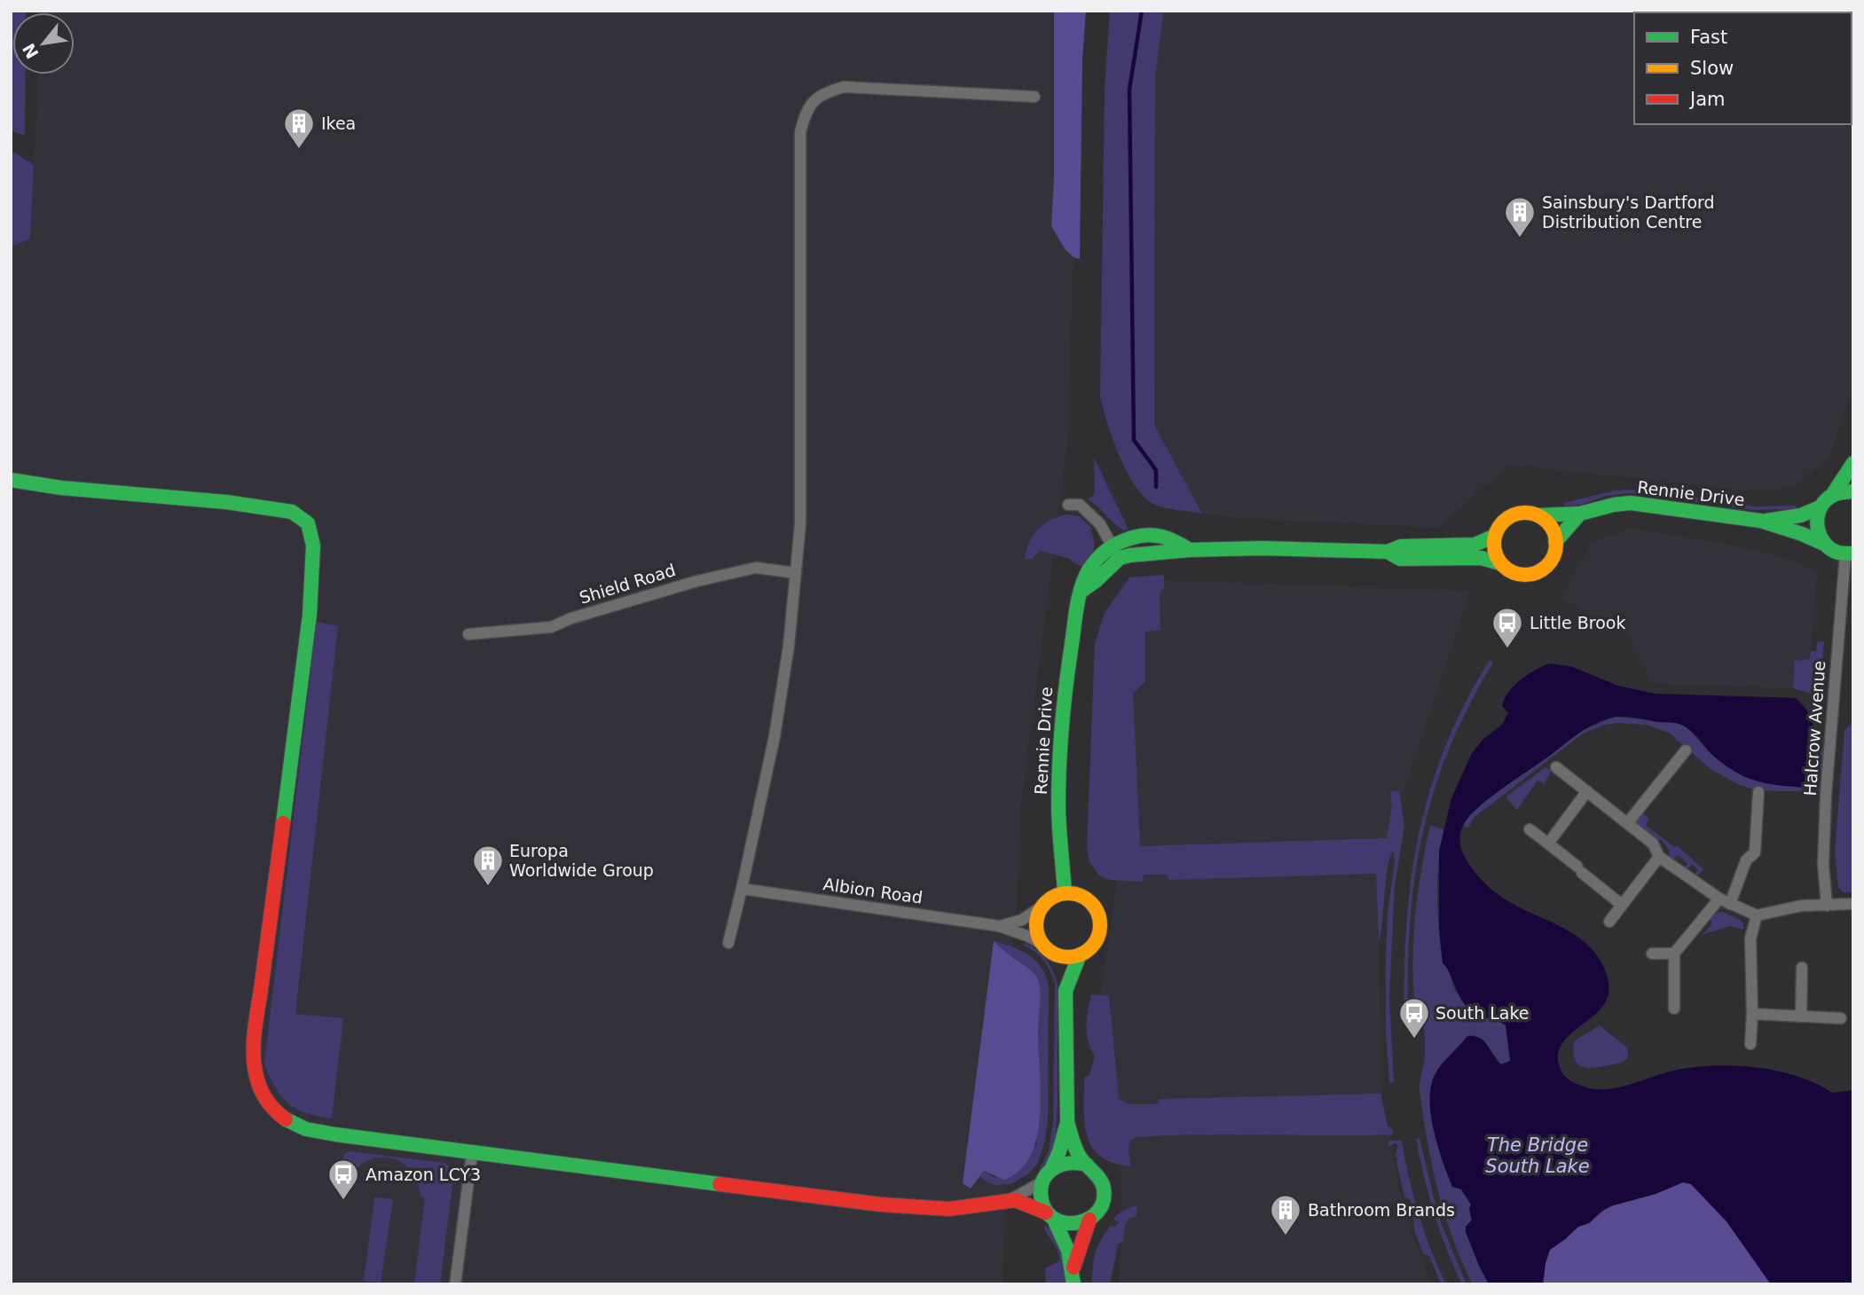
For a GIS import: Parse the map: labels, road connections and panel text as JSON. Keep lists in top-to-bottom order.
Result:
{
  "streets": {
    "street": [
      "Rennie Drive",
      "Shield Road",
      "Halcrow Avenue",
      "Albion Road"
    ]
  },
  "crossings": [
    ["Rennie Drive", "Halcrow Avenue"],
    ["Rennie Drive", "Albion Road"]
  ],
  "water": ["The Bridge South Lake"],
  "places": {
    "building": [
      "Ikea",
      "Sainsbury's Dartford Distribution Centre",
      "Europa Worldwide Group",
      "Bathroom Brands"
    ],
    "bus stop": ["Little Brook", "South Lake", "Amazon LCY3"]
  },
  "legend": ["Fast", "Slow", "Jam"],
  "north": "bottom left"
}
